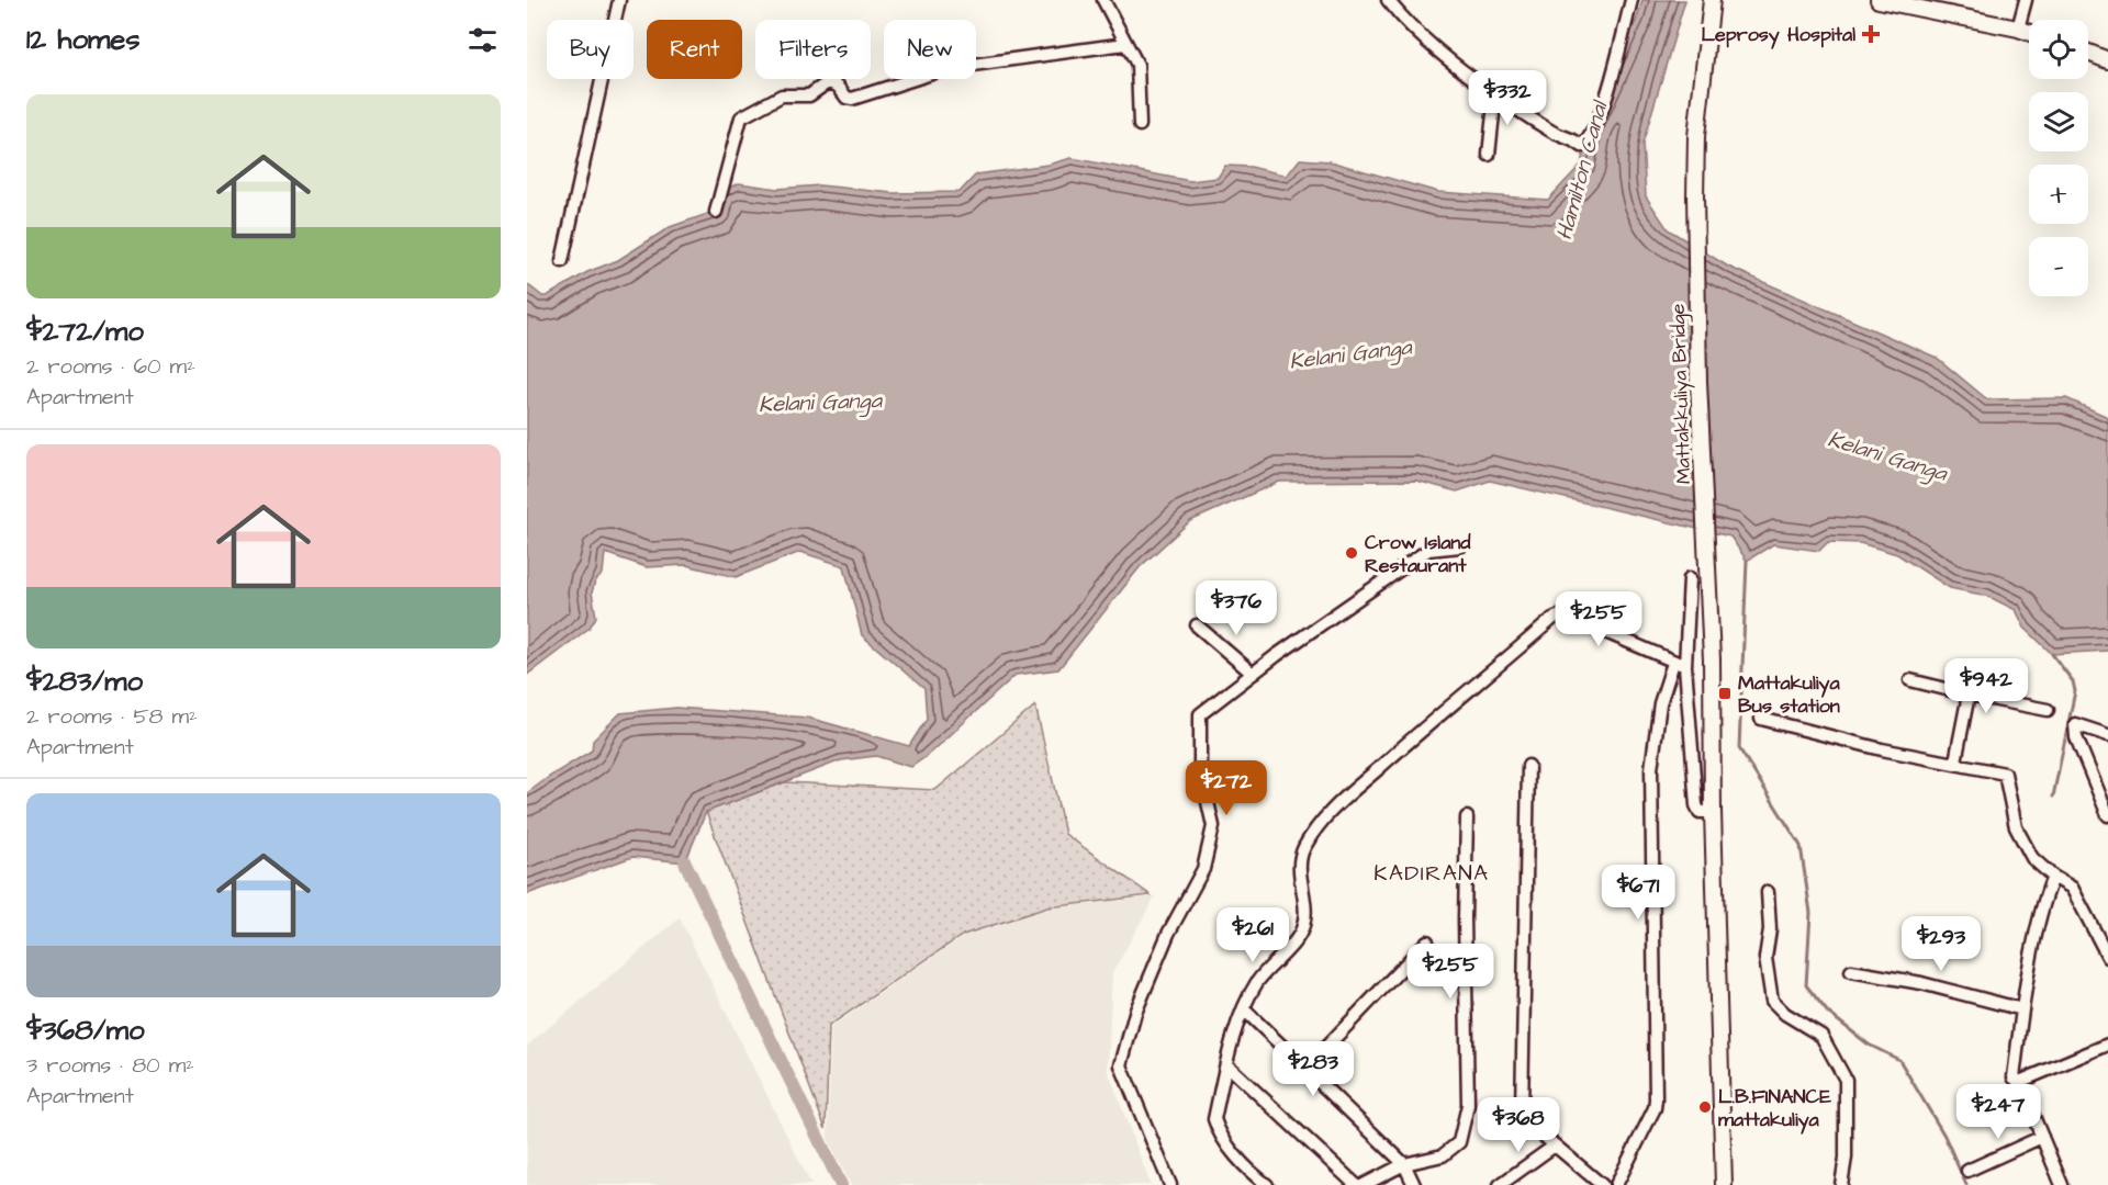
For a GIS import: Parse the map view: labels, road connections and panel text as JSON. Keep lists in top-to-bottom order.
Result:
{
  "streets": {
    "main road": ["Mattakkuliya Bridge"]
  },
  "districts": ["KADIRANA"],
  "water": ["Hamilton Canal", "Kelani Ganga"],
  "places": {
    "health": ["Leprosy Hospital"],
    "other": ["Crow Island Restaurant", "L.B.FINANCE mattakuliya"],
    "transit": ["Mattakuliya Bus station"]
  },
  "page": {
    "heading": "12 homes",
    "map_buttons": ["+", "−"],
    "chip": [
      "Buy",
      "Rent",
      "Filters",
      "New"
    ],
    "price": [
      "$332",
      "$376",
      "$255",
      "$942",
      "$272",
      "$671",
      "$261",
      "$293",
      "$255",
      "$283",
      "$247",
      "$368"
    ],
    "list": [
      {
        "name": "$272/mo",
        "note": "2 rooms · 60 m² · Apartment"
      },
      {
        "name": "$283/mo",
        "note": "2 rooms · 58 m² · Apartment"
      },
      {
        "name": "$368/mo",
        "note": "3 rooms · 80 m² · Apartment"
      }
    ]
  }
}
